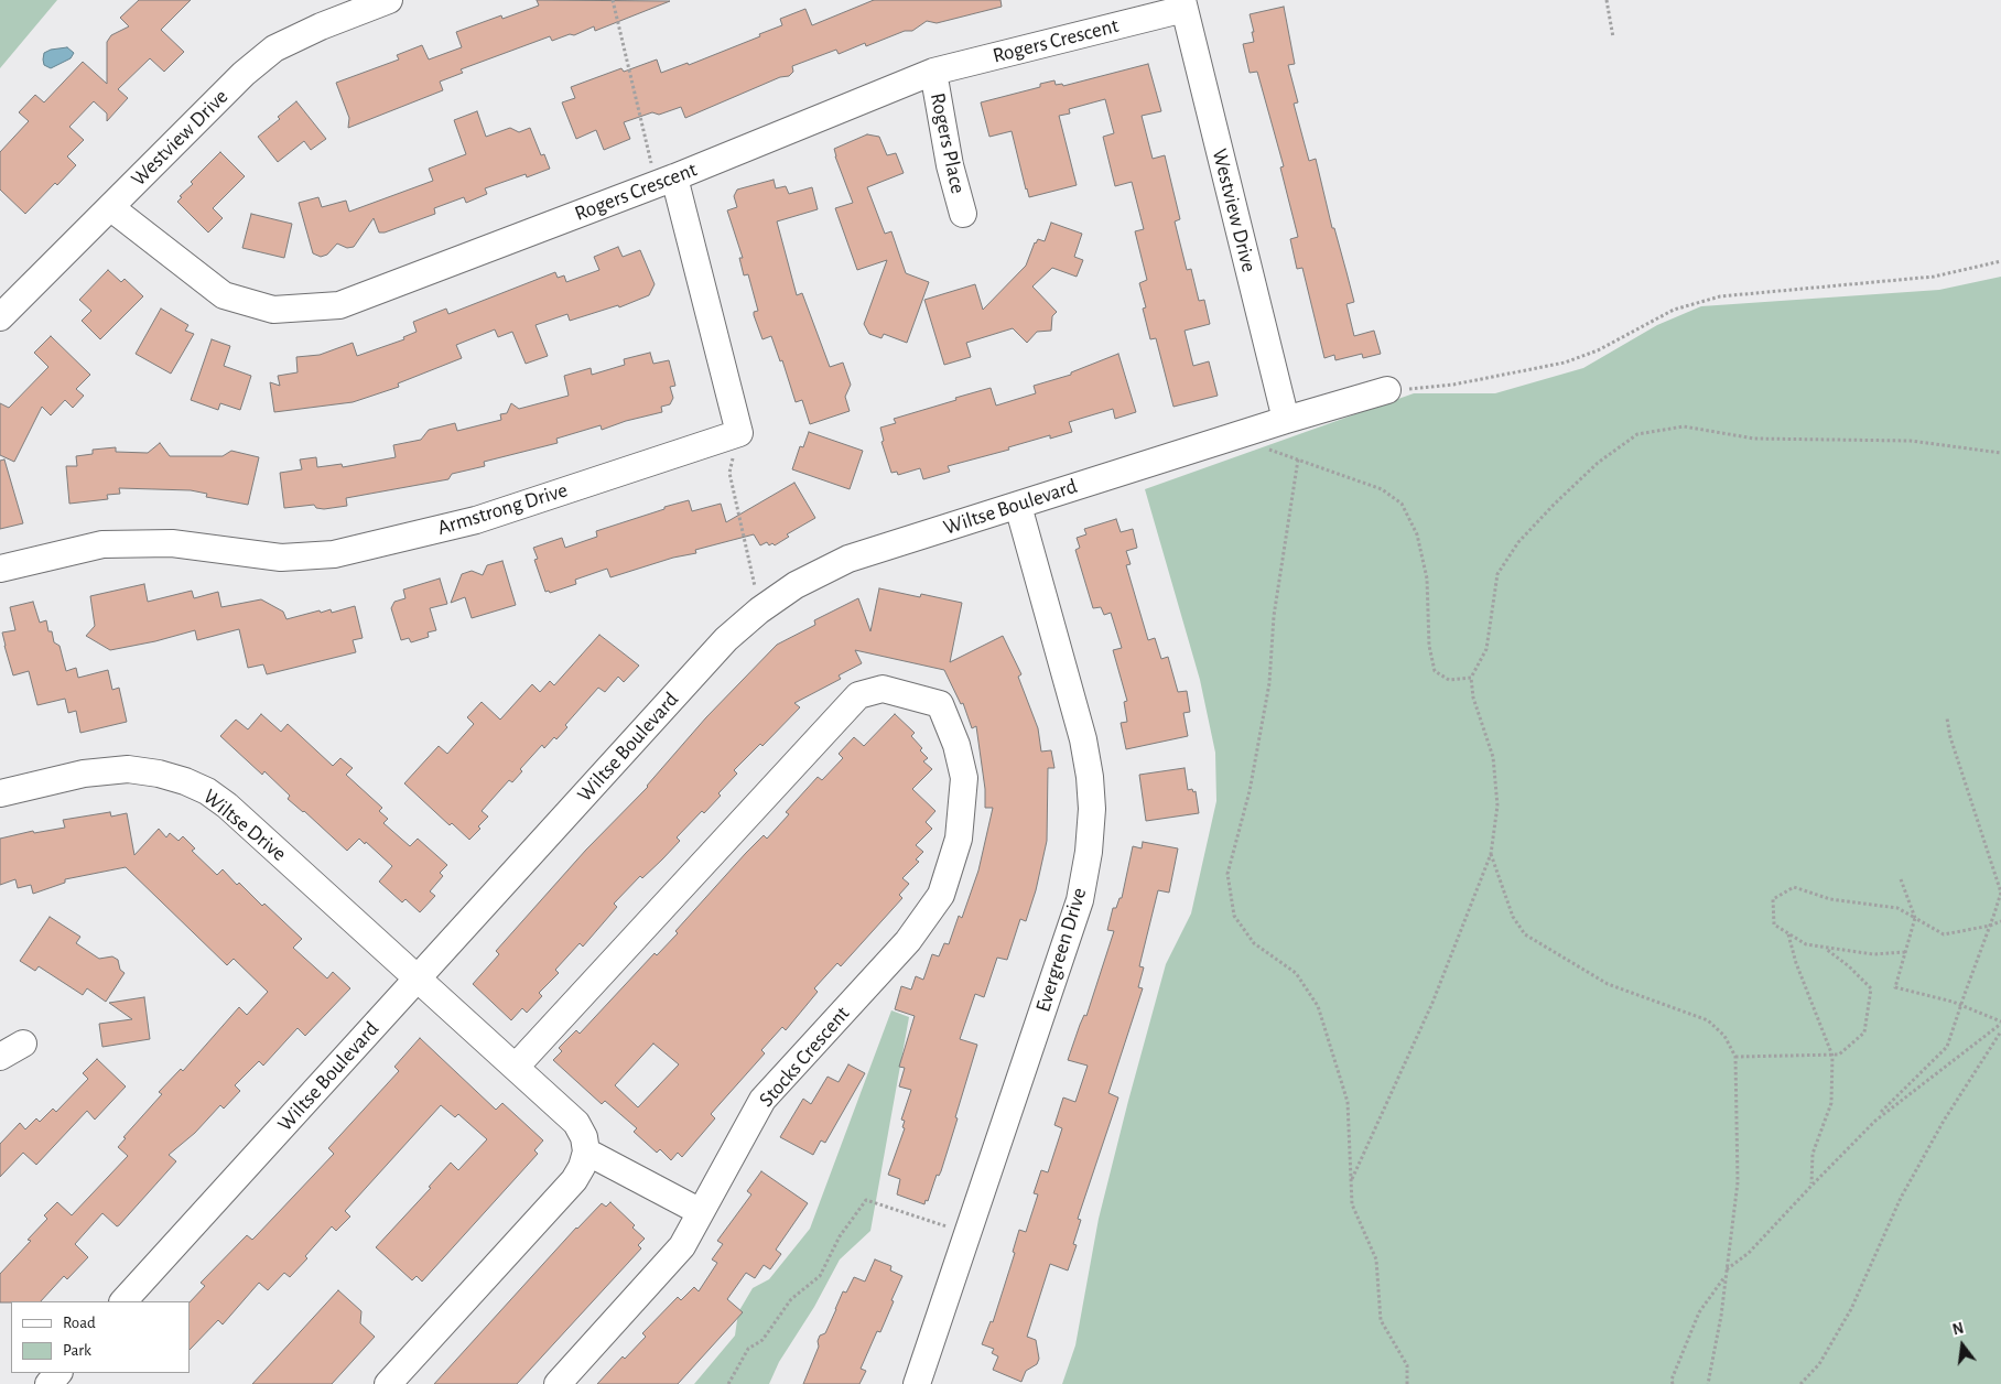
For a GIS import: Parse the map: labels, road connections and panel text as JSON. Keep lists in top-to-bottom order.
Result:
{
  "streets": {
    "street": [
      "Rogers Crescent",
      "Westview Drive",
      "Rogers Place",
      "Wiltse Boulevard",
      "Armstrong Drive",
      "Wiltse Drive",
      "Evergreen Drive",
      "Stocks Crescent"
    ]
  },
  "crossings": [
    ["Rogers Crescent", "Westview Drive"],
    ["Rogers Crescent", "Rogers Place"],
    ["Westview Drive", "Wiltse Boulevard"],
    ["Wiltse Boulevard", "Wiltse Drive"],
    ["Wiltse Boulevard", "Evergreen Drive"]
  ],
  "legend": ["Road", "Park"],
  "north": "top"
}
